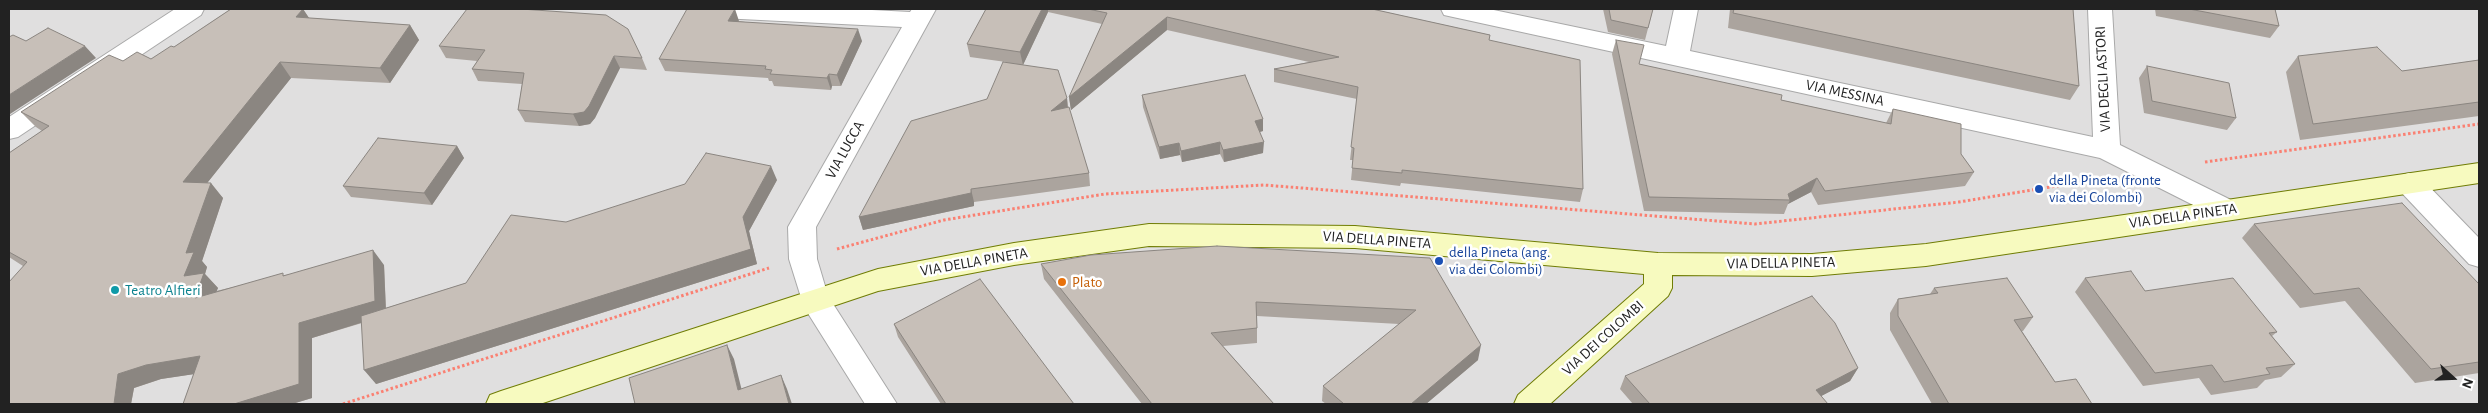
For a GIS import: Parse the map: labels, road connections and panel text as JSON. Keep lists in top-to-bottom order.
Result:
{
  "streets": {
    "street": [
      "VIA DEGLI ASTORI",
      "VIA MESSINA",
      "VIA LUCCA",
      "VIA DELLA PINETA",
      "VIA DEI COLOMBI"
    ]
  },
  "crossings": [
    ["VIA DEGLI ASTORI", "VIA MESSINA"],
    ["VIA MESSINA", "VIA DELLA PINETA"],
    ["VIA LUCCA", "VIA DELLA PINETA"],
    ["VIA DELLA PINETA", "VIA DEI COLOMBI"]
  ],
  "places": [
    "della Pineta (fronte via dei Colombi)",
    "della Pineta (ang. via dei Colombi)",
    "Plato",
    "Teatro Alfieri"
  ],
  "north": "right"
}
